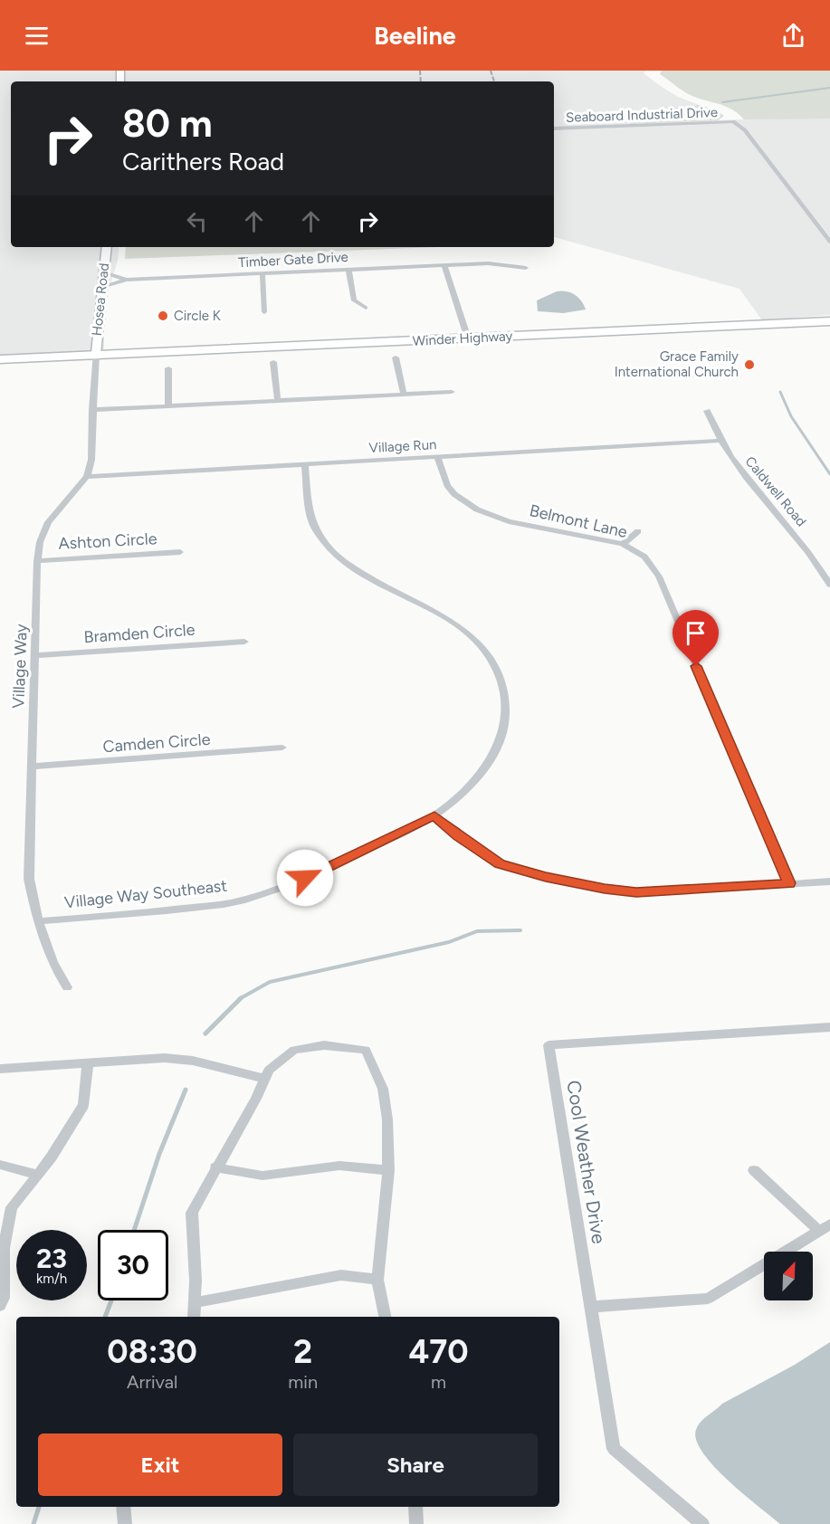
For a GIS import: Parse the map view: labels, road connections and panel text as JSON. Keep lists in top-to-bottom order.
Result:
{
  "streets": {
    "main road": ["Winder Highway"],
    "street": [
      "Seaboard Industrial Drive",
      "Timber Gate Drive",
      "Hosea Road",
      "Village Run",
      "Caldwell Road",
      "Belmont Lane",
      "Ashton Circle",
      "Bramden Circle",
      "Village Way",
      "Camden Circle",
      "Village Way Southeast",
      "Cool Weather Drive"
    ]
  },
  "crossings": [
    ["Timber Gate Drive", "Hosea Road"],
    ["Hosea Road", "Winder Highway"],
    ["Village Run", "Caldwell Road"],
    ["Village Run", "Belmont Lane"],
    ["Village Run", "Village Way"],
    ["Ashton Circle", "Village Way"],
    ["Bramden Circle", "Village Way"],
    ["Village Way", "Camden Circle"],
    ["Village Way", "Village Way Southeast"]
  ],
  "places": ["Circle K", "Grace Family International Church"],
  "north": "top right",
  "page": {
    "header": "Beeline",
    "turn": ["80 m", "Carithers Road"],
    "speed": "23 km/h",
    "limit": "30",
    "eta": [
      "08:30",
      "Arrival",
      "2",
      "min",
      "470",
      "m"
    ],
    "buttons": ["Exit", "Share"]
  }
}
